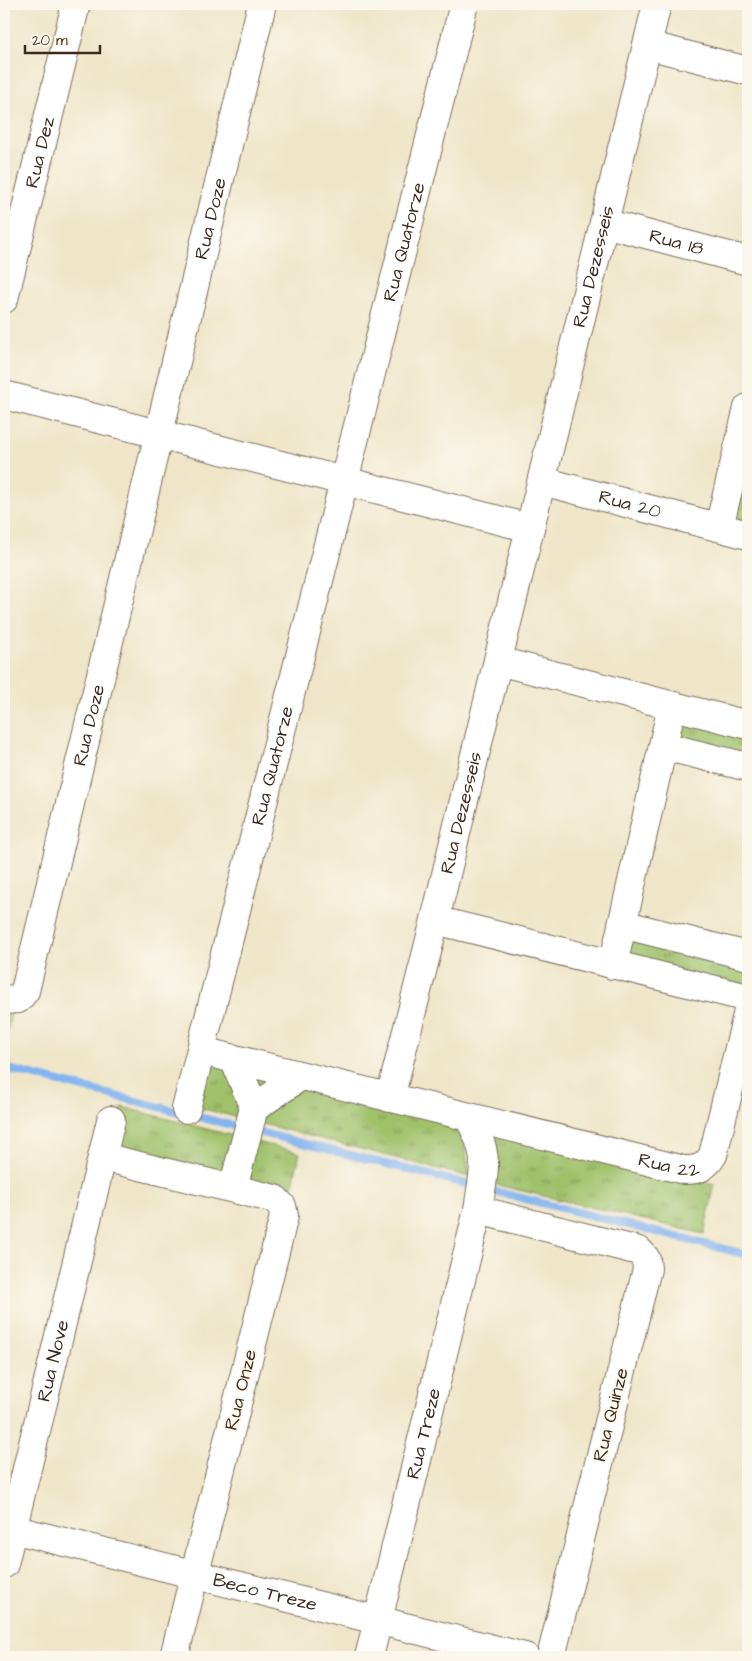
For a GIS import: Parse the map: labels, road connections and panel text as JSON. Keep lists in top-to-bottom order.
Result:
{
  "streets": {
    "street": [
      "Rua Dez",
      "Rua Doze",
      "Rua 18",
      "Rua Quatorze",
      "Rua Dezesseis",
      "Rua 20",
      "Rua 22",
      "Rua Nove",
      "Rua Onze",
      "Rua Quinze",
      "Rua Treze",
      "Beco Treze"
    ]
  },
  "crossings": [
    ["Rua 18", "Rua Dezesseis"],
    ["Rua Dezesseis", "Rua 20"],
    ["Rua Dezesseis", "Rua 22"],
    ["Rua 22", "Rua Treze"],
    ["Rua Nove", "Rua Onze"],
    ["Rua Nove", "Beco Treze"],
    ["Rua Onze", "Beco Treze"],
    ["Rua Quinze", "Rua Treze"],
    ["Rua Treze", "Beco Treze"]
  ],
  "scale_bar": "20 m"
}
